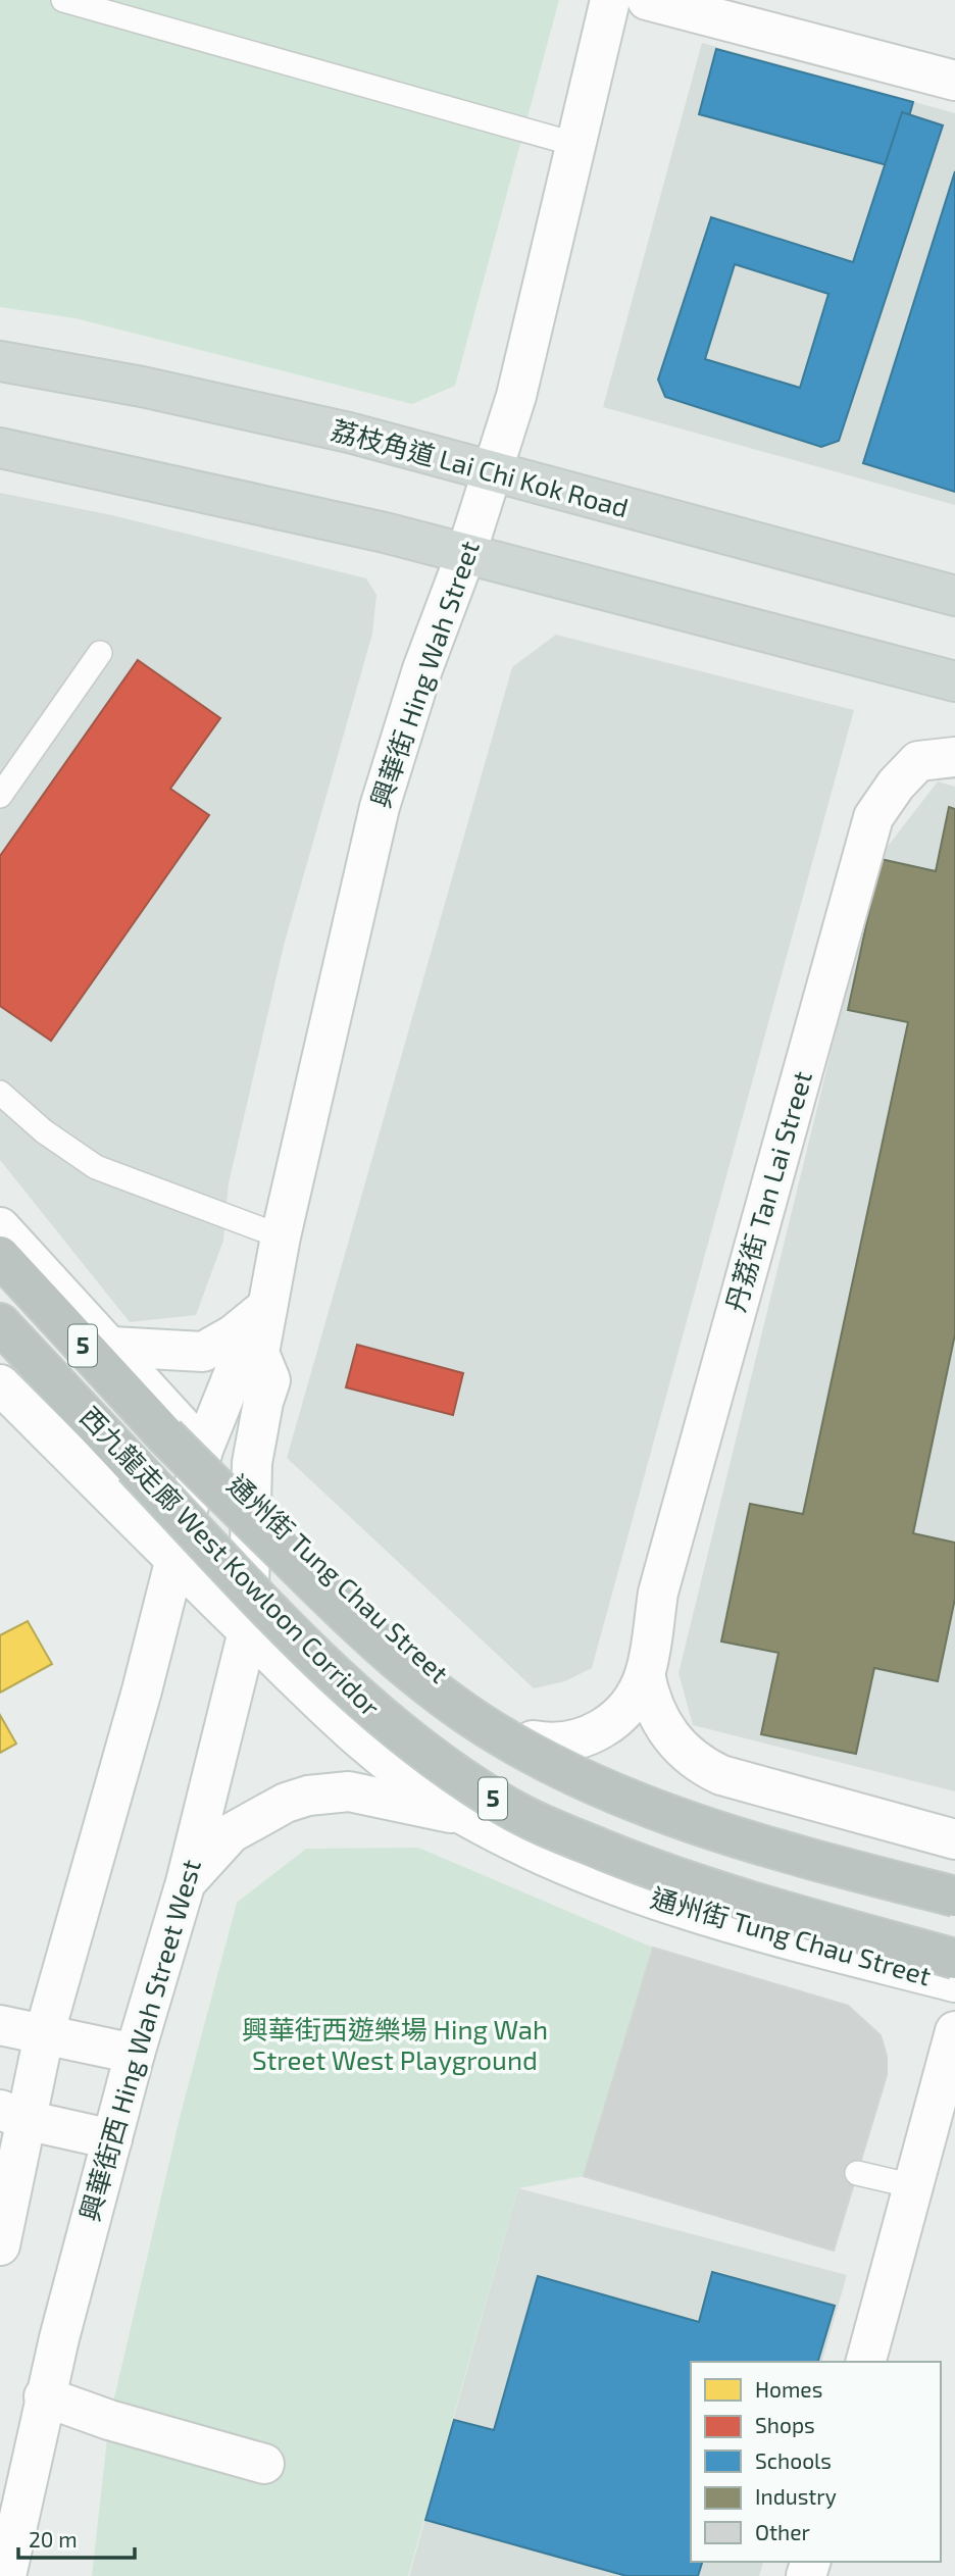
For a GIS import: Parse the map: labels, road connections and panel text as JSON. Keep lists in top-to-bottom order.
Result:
{
  "streets": {
    "highway": ["5", "西九龍走廊 West Kowloon Corridor"],
    "main road": ["荔枝角道 Lai Chi Kok Road"],
    "street": [
      "興華街 Hing Wah Street",
      "丹荔街 Tan Lai Street",
      "通州街 Tung Chau Street",
      "興華街西 Hing Wah Street West"
    ]
  },
  "crossings": [
    ["荔枝角道 Lai Chi Kok Road", "興華街 Hing Wah Street"],
    ["興華街 Hing Wah Street", "通州街 Tung Chau Street"],
    ["興華街 Hing Wah Street", "興華街西 Hing Wah Street West"],
    ["丹荔街 Tan Lai Street", "通州街 Tung Chau Street"],
    ["通州街 Tung Chau Street", "興華街西 Hing Wah Street West"]
  ],
  "parks": ["興華街西遊樂場 Hing Wah Street West Playground"],
  "legend": [
    "Homes",
    "Shops",
    "Schools",
    "Industry",
    "Other"
  ],
  "scale_bar": "20 m"
}
